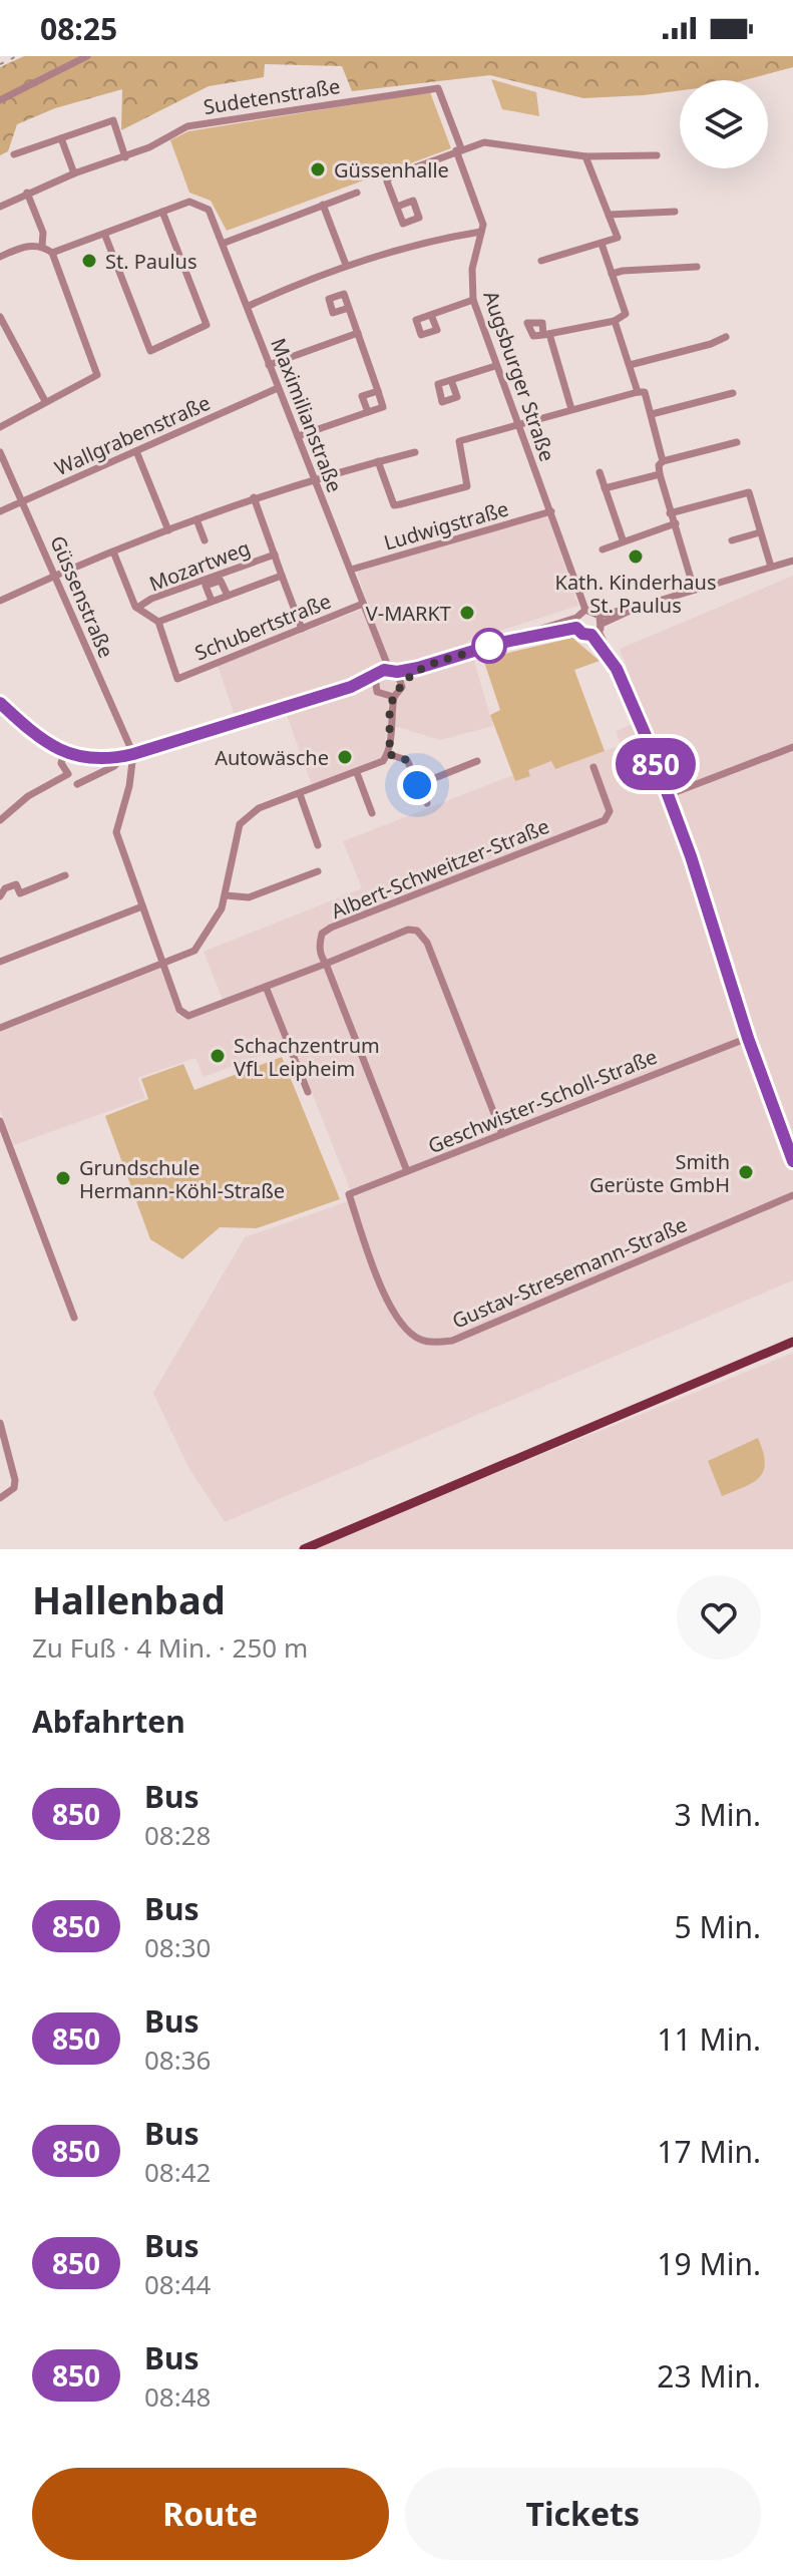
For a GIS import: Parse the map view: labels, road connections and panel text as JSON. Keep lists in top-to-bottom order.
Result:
{
  "streets": {
    "street": [
      "Sudetenstraße",
      "Augsburger Straße",
      "Maximilianstraße",
      "Wallgrabenstraße",
      "Ludwigstraße",
      "Mozartweg",
      "Güssenstraße",
      "Schubertstraße",
      "Albert-Schweitzer-Straße",
      "Geschwister-Scholl-Straße",
      "Gustav-Stresemann-Straße"
    ]
  },
  "crossings": [
    ["Sudetenstraße", "Augsburger Straße"],
    ["Augsburger Straße", "Ludwigstraße"],
    ["Maximilianstraße", "Wallgrabenstraße"],
    ["Maximilianstraße", "Ludwigstraße"],
    ["Maximilianstraße", "Schubertstraße"],
    ["Wallgrabenstraße", "Güssenstraße"],
    ["Geschwister-Scholl-Straße", "Gustav-Stresemann-Straße"]
  ],
  "places": [
    "Güssenhalle",
    "St. Paulus",
    "Kath. Kinderhaus St. Paulus",
    "V-MARKT",
    "Autowäsche",
    "Schachzentrum VfL Leipheim",
    "Smith Gerüste GmbH",
    "Grundschule Hermann-Köhl-Straße"
  ],
  "lines": ["bus line 850"],
  "page": {
    "status": "08:25",
    "on_map": "850",
    "heading": [
      ["Hallenbad", "Zu Fuß · 4 Min. · 250 m"],
      "Abfahrten"
    ],
    "list": [
      {
        "mark": "850",
        "name": "Bus",
        "note": "08:28",
        "value": "3 Min."
      },
      {
        "mark": "850",
        "name": "Bus",
        "note": "08:30",
        "value": "5 Min."
      },
      {
        "mark": "850",
        "name": "Bus",
        "note": "08:36",
        "value": "11 Min."
      },
      {
        "mark": "850",
        "name": "Bus",
        "note": "08:42",
        "value": "17 Min."
      },
      {
        "mark": "850",
        "name": "Bus",
        "note": "08:44",
        "value": "19 Min."
      },
      {
        "mark": "850",
        "name": "Bus",
        "note": "08:48",
        "value": "23 Min."
      }
    ],
    "buttons": ["Route", "Tickets"]
  }
}
